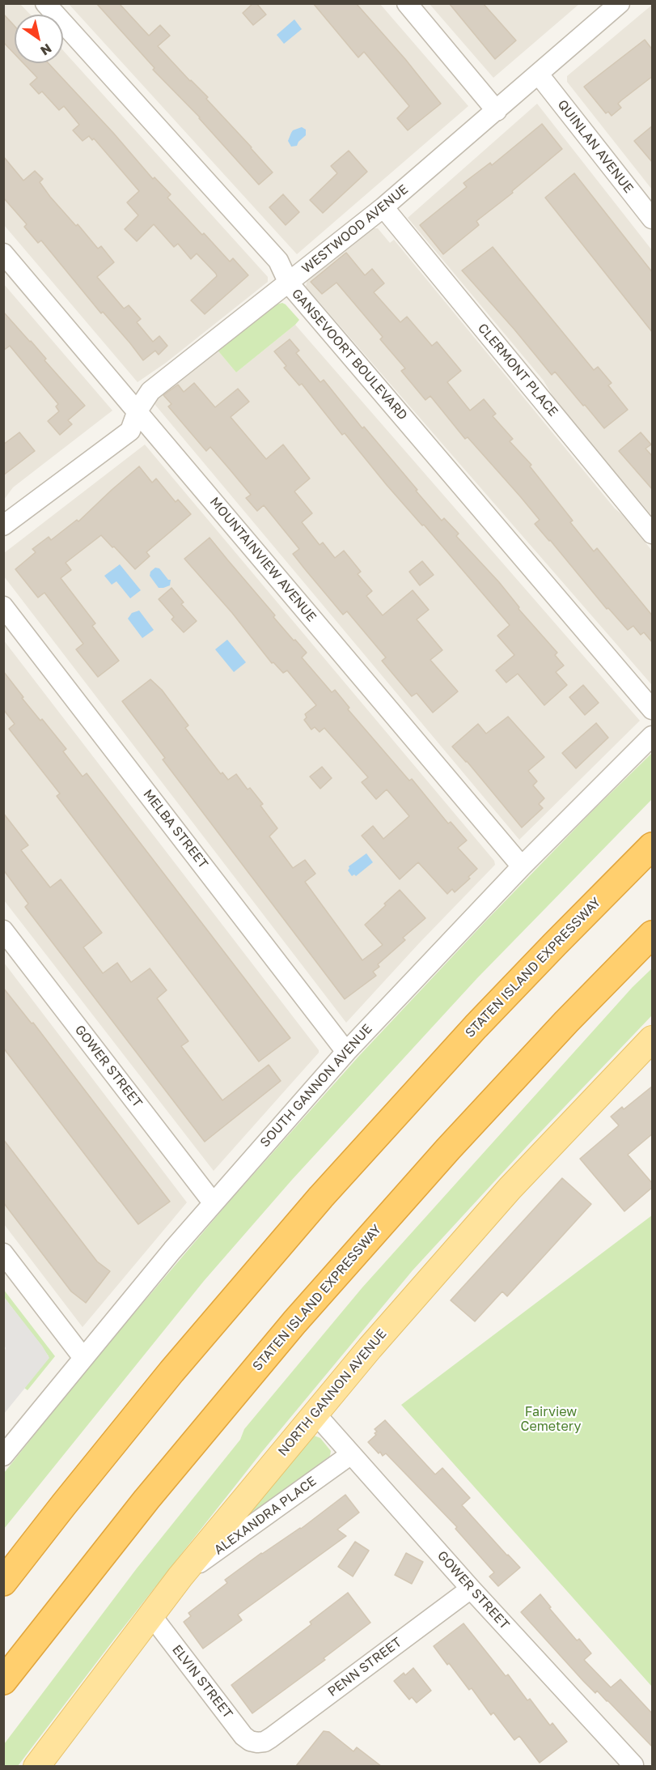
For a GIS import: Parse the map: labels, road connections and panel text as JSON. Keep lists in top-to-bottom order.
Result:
{
  "streets": {
    "highway": ["STATEN ISLAND EXPRESSWAY"],
    "main road": ["NORTH GANNON AVENUE"],
    "street": [
      "QUINLAN AVENUE",
      "WESTWOOD AVENUE",
      "GANSEVOORT BOULEVARD",
      "CLERMONT PLACE",
      "MOUNTAINVIEW AVENUE",
      "MELBA STREET",
      "GOWER STREET",
      "SOUTH GANNON AVENUE",
      "ALEXANDRA PLACE",
      "PENN STREET",
      "ELVIN STREET"
    ]
  },
  "crossings": [
    ["QUINLAN AVENUE", "WESTWOOD AVENUE"],
    ["WESTWOOD AVENUE", "GANSEVOORT BOULEVARD"],
    ["WESTWOOD AVENUE", "CLERMONT PLACE"],
    ["WESTWOOD AVENUE", "MOUNTAINVIEW AVENUE"],
    ["MOUNTAINVIEW AVENUE", "SOUTH GANNON AVENUE"],
    ["MELBA STREET", "SOUTH GANNON AVENUE"],
    ["GOWER STREET", "SOUTH GANNON AVENUE"],
    ["GOWER STREET", "NORTH GANNON AVENUE"],
    ["GOWER STREET", "ALEXANDRA PLACE"],
    ["GOWER STREET", "PENN STREET"],
    ["NORTH GANNON AVENUE", "ALEXANDRA PLACE"],
    ["NORTH GANNON AVENUE", "ELVIN STREET"],
    ["PENN STREET", "ELVIN STREET"]
  ],
  "parks": ["Fairview Cemetery"],
  "north": "bottom right"
}
